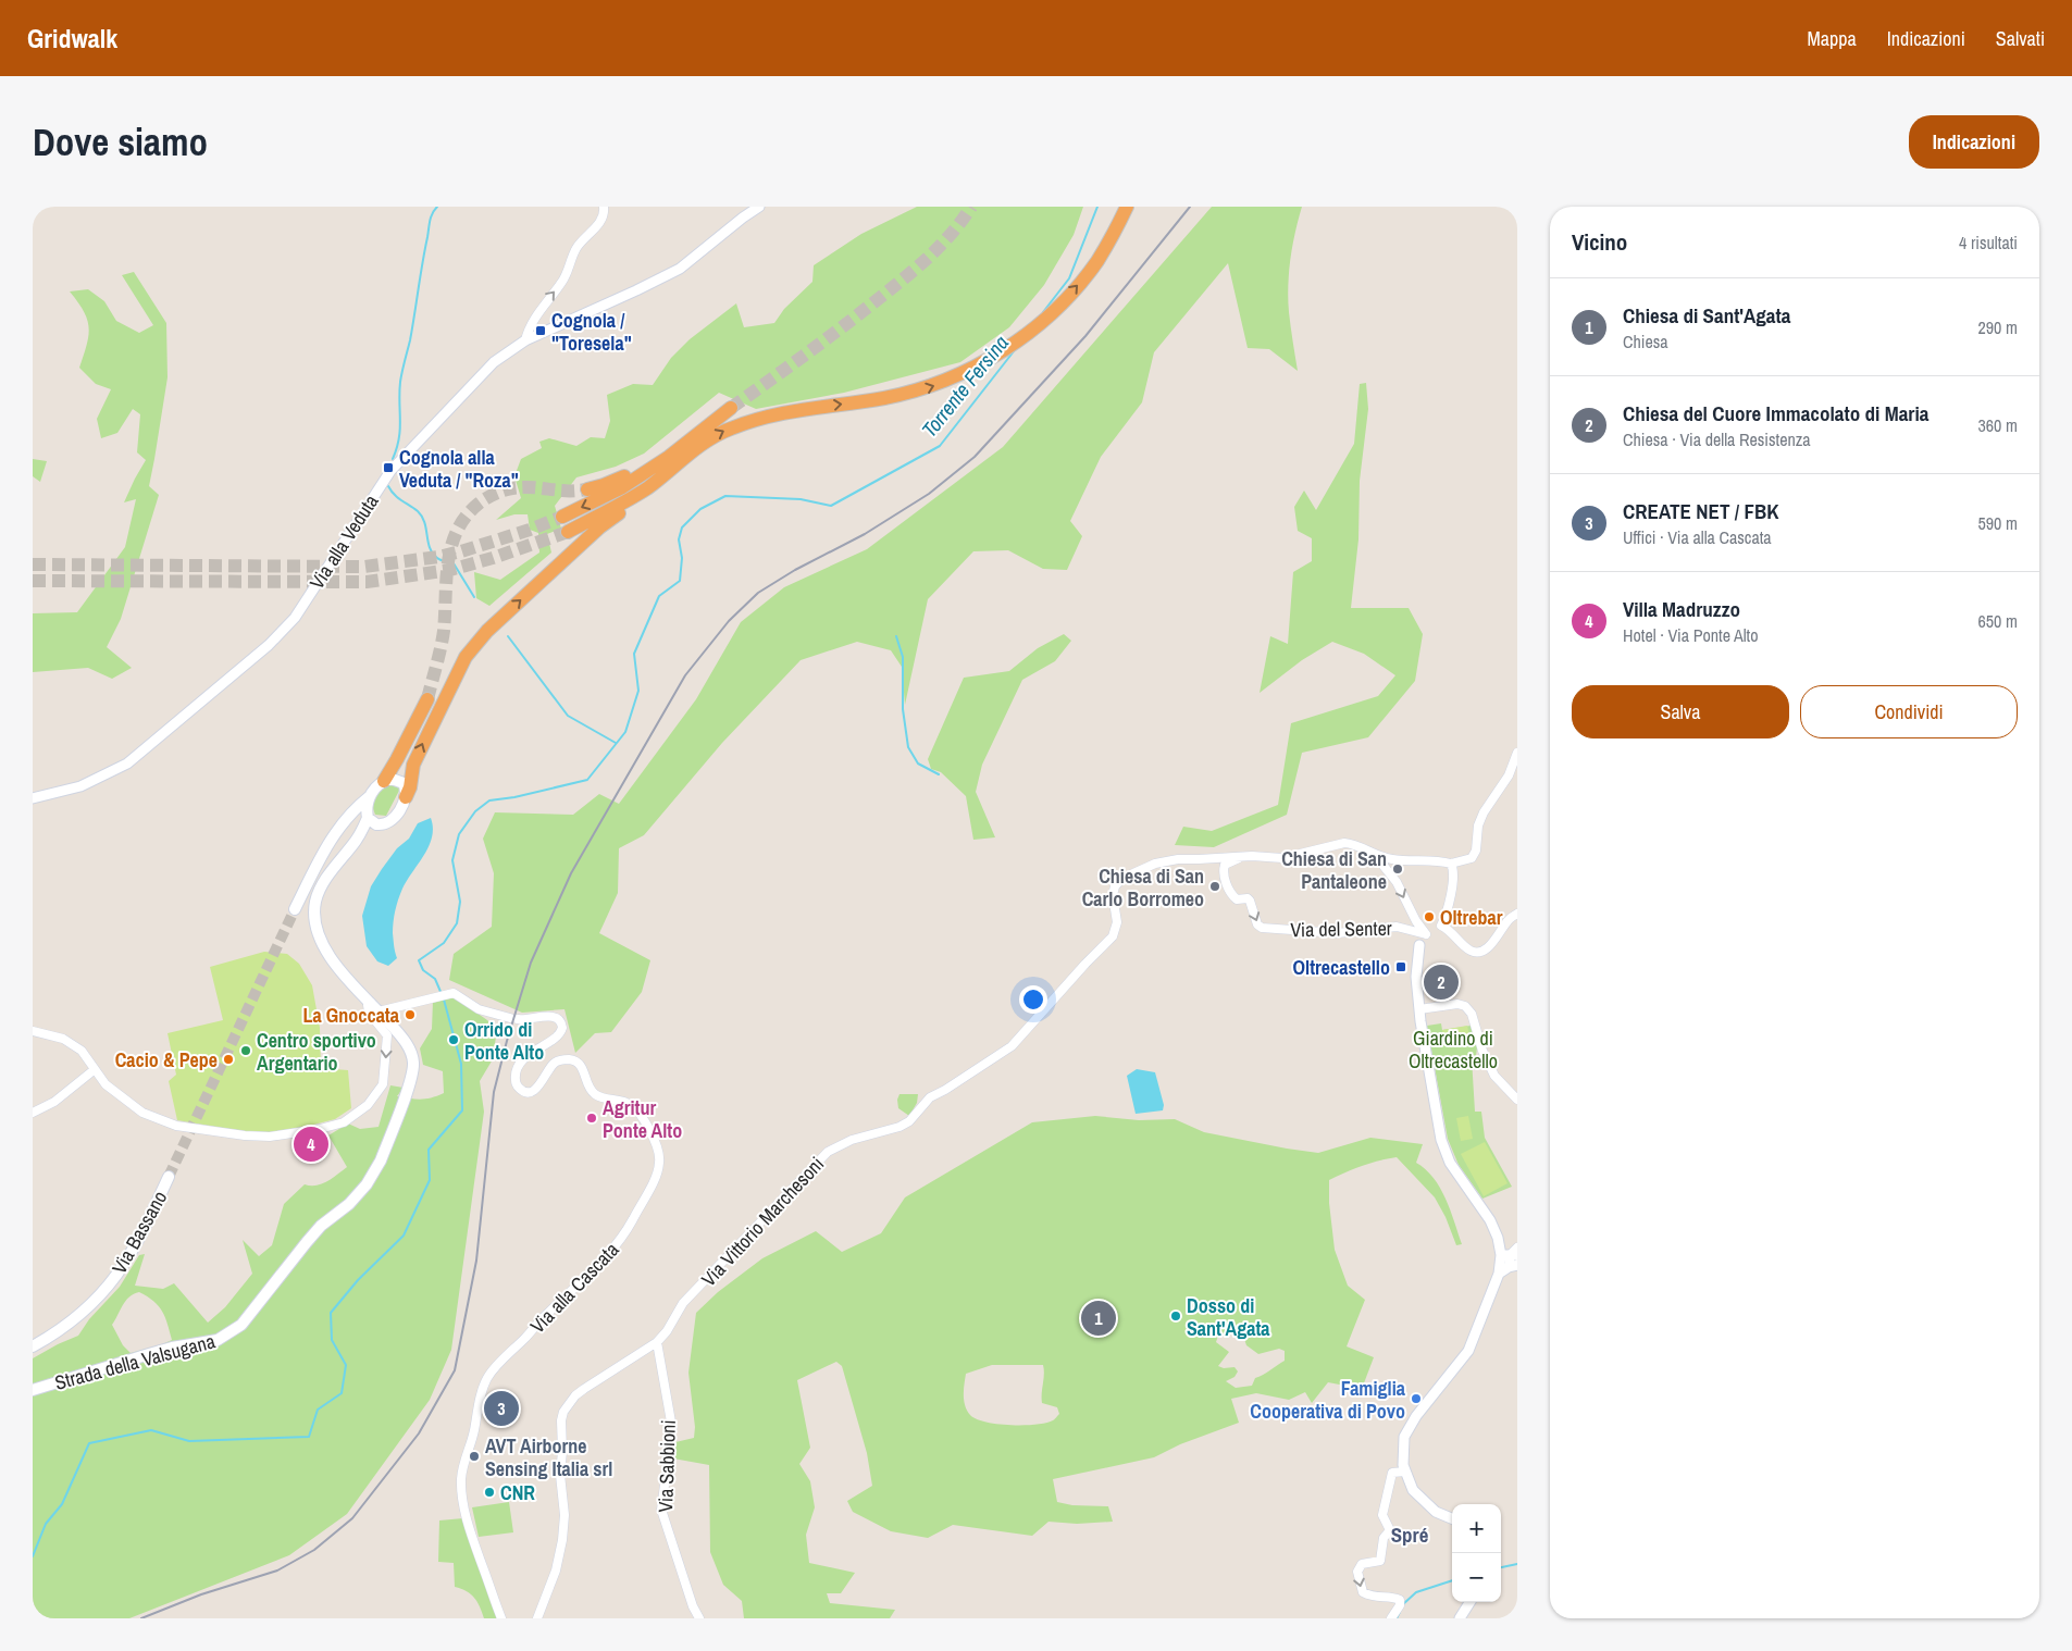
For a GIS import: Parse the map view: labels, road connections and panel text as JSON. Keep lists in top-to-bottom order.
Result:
{
  "streets": {
    "main road": ["Via Bassano", "Strada della Valsugana"],
    "street": [
      "Via alla Veduta",
      "Via del Senter",
      "Via Vittorio Marchesoni",
      "Via alla Cascata",
      "Via Sabbioni"
    ]
  },
  "crossings": [
    ["Via del Senter", "Via Vittorio Marchesoni"],
    ["Via Vittorio Marchesoni", "Via Sabbioni"],
    ["Via alla Cascata", "Strada della Valsugana"]
  ],
  "districts": ["Spré"],
  "water": ["Torrente Fersina"],
  "parks": ["Giardino di Oltrecastello"],
  "places": {
    "transit": ["Cognola / \"Toresela\"", "Cognola alla Veduta / \"Roza\"", "Oltrecastello"],
    "other": [
      "Chiesa di San Pantaleone",
      "Chiesa di San Carlo Borromeo",
      "Oltrebar",
      "La Gnoccata",
      "Orrido di Ponte Alto",
      "Centro sportivo Argentario",
      "Cacio & Pepe",
      "Agritur Ponte Alto",
      "Dosso di Sant'Agata",
      "Famiglia Cooperativa di Povo",
      "AVT Airborne Sensing Italia srl",
      "CNR"
    ]
  },
  "page": {
    "header": "Gridwalk",
    "nav": ["Mappa", "Indicazioni", "Salvati"],
    "buttons": [
      "Indicazioni",
      ["Salva", "Condividi"]
    ],
    "title": "Dove siamo",
    "heading": ["Vicino", "4 risultati"],
    "list": [
      {
        "mark": "1",
        "name": "Chiesa di Sant'Agata",
        "note": "Chiesa",
        "value": "290 m"
      },
      {
        "mark": "2",
        "name": "Chiesa del Cuore Immacolato di Maria",
        "note": "Chiesa · Via della Resistenza",
        "value": "360 m"
      },
      {
        "mark": "3",
        "name": "CREATE NET / FBK",
        "note": "Uffici · Via alla Cascata",
        "value": "590 m"
      },
      {
        "mark": "4",
        "name": "Villa Madruzzo",
        "note": "Hotel · Via Ponte Alto",
        "value": "650 m"
      }
    ],
    "pins": [
      "2",
      "4",
      "1",
      "3"
    ],
    "map_buttons": ["+", "−"]
  }
}
